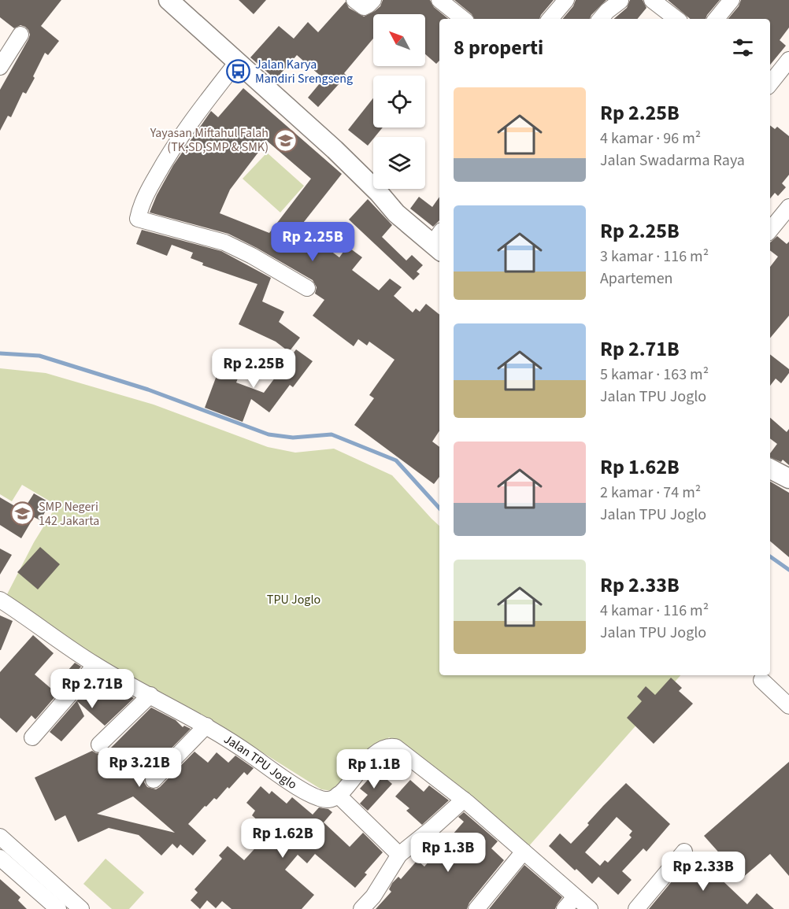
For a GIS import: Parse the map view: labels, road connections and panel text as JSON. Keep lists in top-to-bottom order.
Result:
{
  "streets": {
    "street": ["Jalan TPU Joglo"]
  },
  "parks": ["TPU Joglo"],
  "places": {
    "bus stop": ["Jalan Karya Mandiri Srengseng"],
    "school or university": ["Yayasan Miftahul Falah (TK,SD,SMP & SMK)", "SMP Negeri 142 Jakarta"]
  },
  "north": "top left",
  "page": {
    "heading": "8 properti",
    "list": [
      {
        "name": "Rp 2.25B",
        "note": "4 kamar · 96 m² · Jalan Swadarma Raya"
      },
      {
        "name": "Rp 2.25B",
        "note": "3 kamar · 116 m² · Apartemen"
      },
      {
        "name": "Rp 2.71B",
        "note": "5 kamar · 163 m² · Jalan TPU Joglo"
      },
      {
        "name": "Rp 1.62B",
        "note": "2 kamar · 74 m² · Jalan TPU Joglo"
      },
      {
        "name": "Rp 2.33B",
        "note": "4 kamar · 116 m² · Jalan TPU Joglo"
      }
    ],
    "price": [
      "Rp 2.25B",
      "Rp 2.25B",
      "Rp 2.71B",
      "Rp 3.21B",
      "Rp 1.1B",
      "Rp 1.62B",
      "Rp 1.3B",
      "Rp 2.33B"
    ]
  }
}
